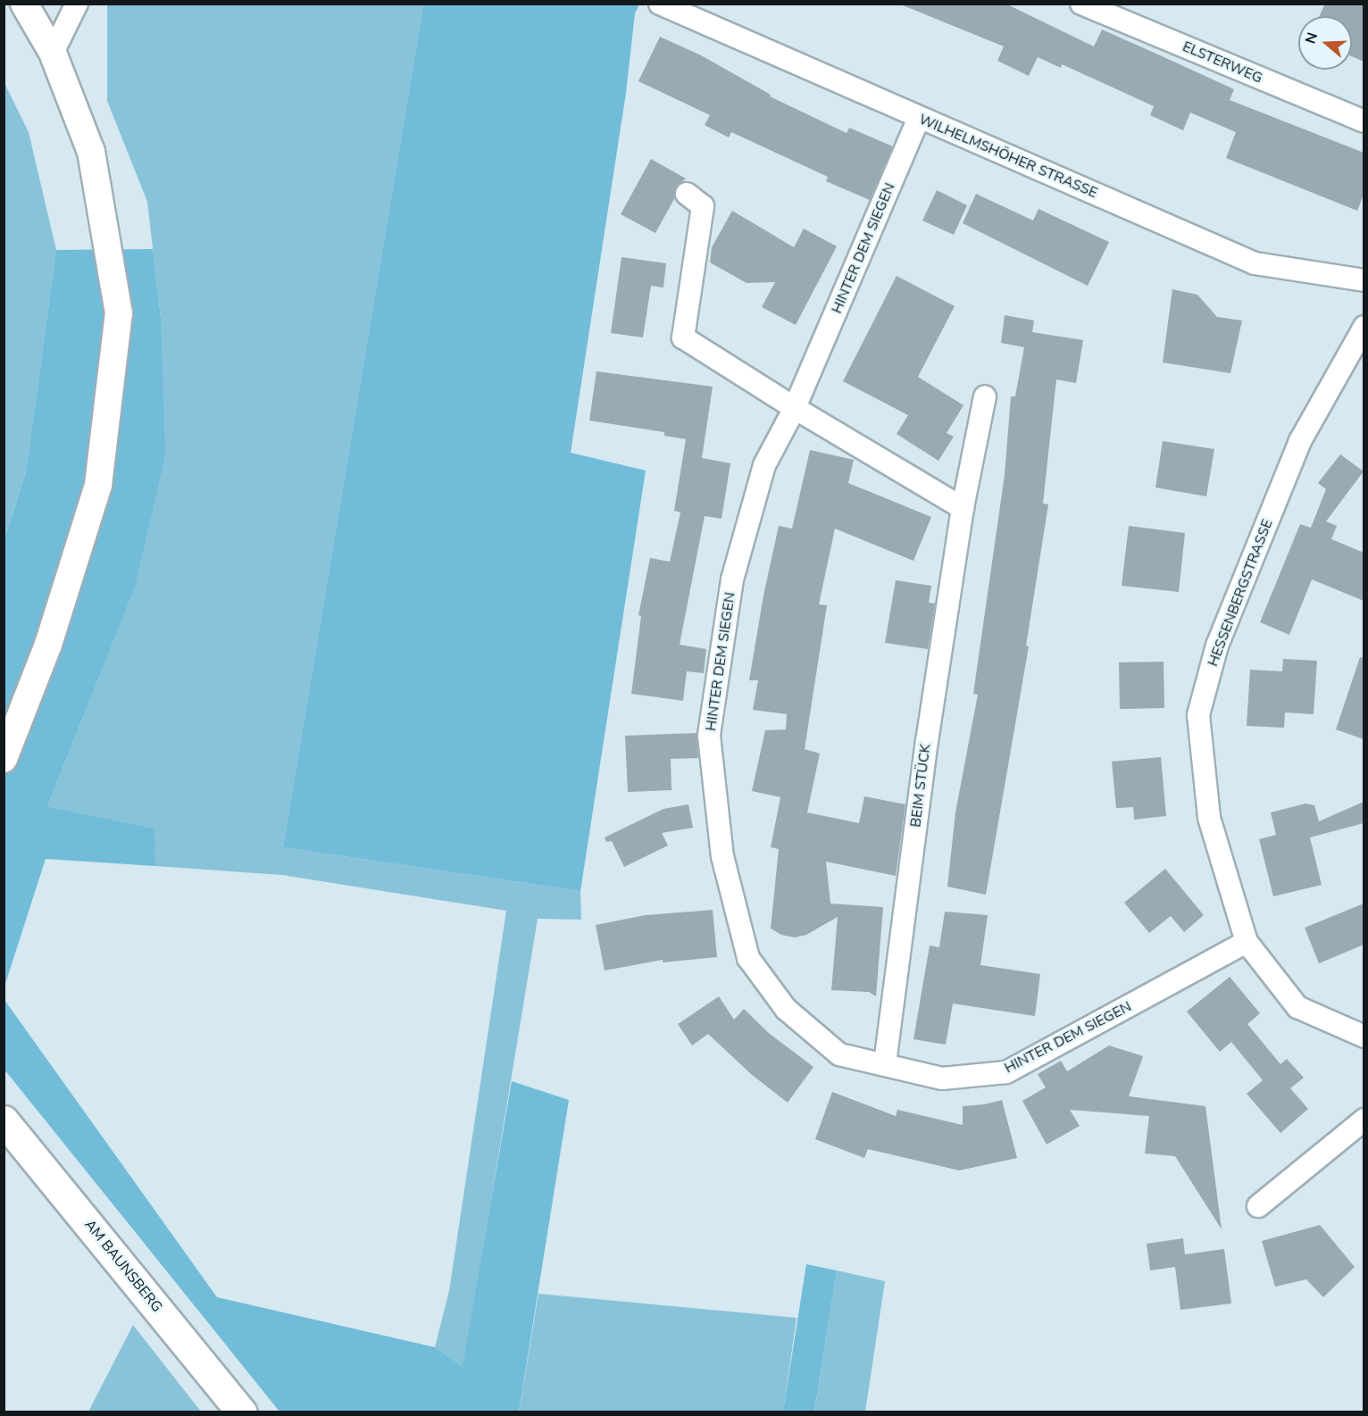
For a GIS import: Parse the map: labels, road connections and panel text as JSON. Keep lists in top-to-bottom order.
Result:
{
  "streets": {
    "main road": ["AM BAUNSBERG"],
    "street": [
      "ELSTERWEG",
      "WILHELMSHÖHER STRASSE",
      "HINTER DEM SIEGEN",
      "HESSENBERGSTRASSE",
      "BEIM STÜCK"
    ]
  },
  "crossings": [
    ["WILHELMSHÖHER STRASSE", "HINTER DEM SIEGEN"],
    ["HINTER DEM SIEGEN", "HESSENBERGSTRASSE"],
    ["HINTER DEM SIEGEN", "BEIM STÜCK"]
  ],
  "north": "left"
}
